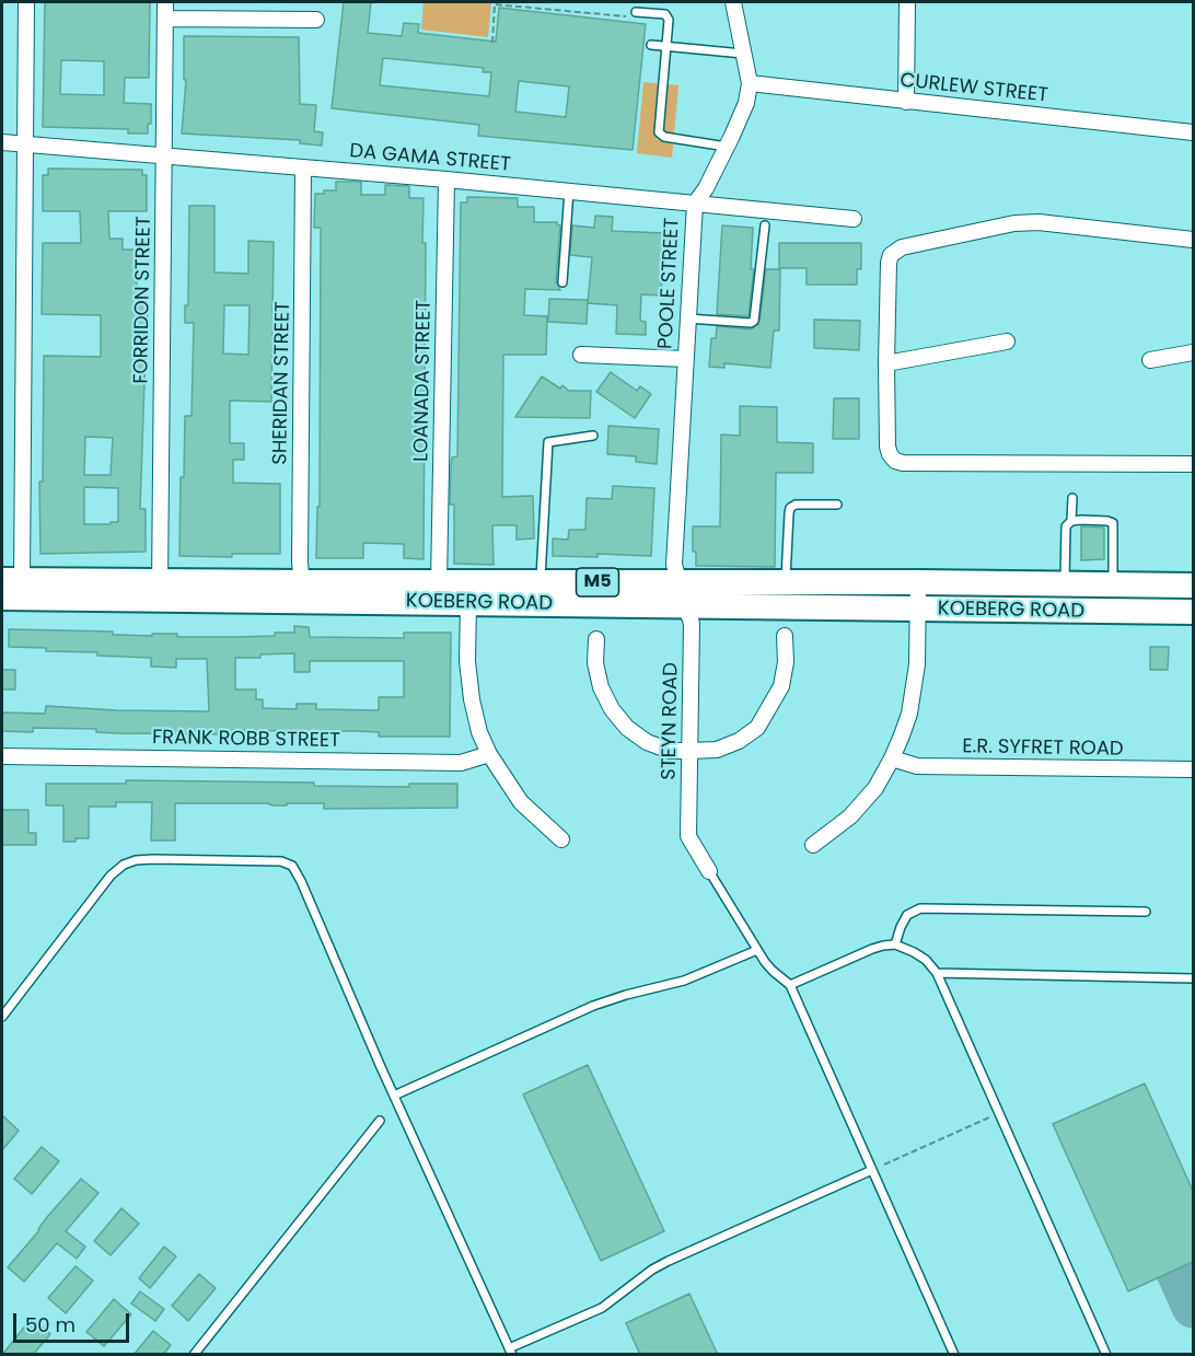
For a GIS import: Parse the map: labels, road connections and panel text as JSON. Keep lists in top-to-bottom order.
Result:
{
  "streets": {
    "main road": ["M5", "KOEBERG ROAD"],
    "street": [
      "CURLEW STREET",
      "DA GAMA STREET",
      "POOLE STREET",
      "FORRIDON STREET",
      "LOANADA STREET",
      "SHERIDAN STREET",
      "STEYN ROAD",
      "FRANK ROBB STREET",
      "E.R. SYFRET ROAD"
    ]
  },
  "crossings": [
    ["CURLEW STREET", "POOLE STREET"],
    ["DA GAMA STREET", "POOLE STREET"],
    ["DA GAMA STREET", "FORRIDON STREET"],
    ["DA GAMA STREET", "LOANADA STREET"],
    ["DA GAMA STREET", "SHERIDAN STREET"],
    ["POOLE STREET", "KOEBERG ROAD"],
    ["POOLE STREET", "STEYN ROAD"],
    ["FORRIDON STREET", "KOEBERG ROAD"],
    ["LOANADA STREET", "KOEBERG ROAD"],
    ["SHERIDAN STREET", "KOEBERG ROAD"],
    ["KOEBERG ROAD", "STEYN ROAD"]
  ],
  "scale_bar": "50 m"
}
